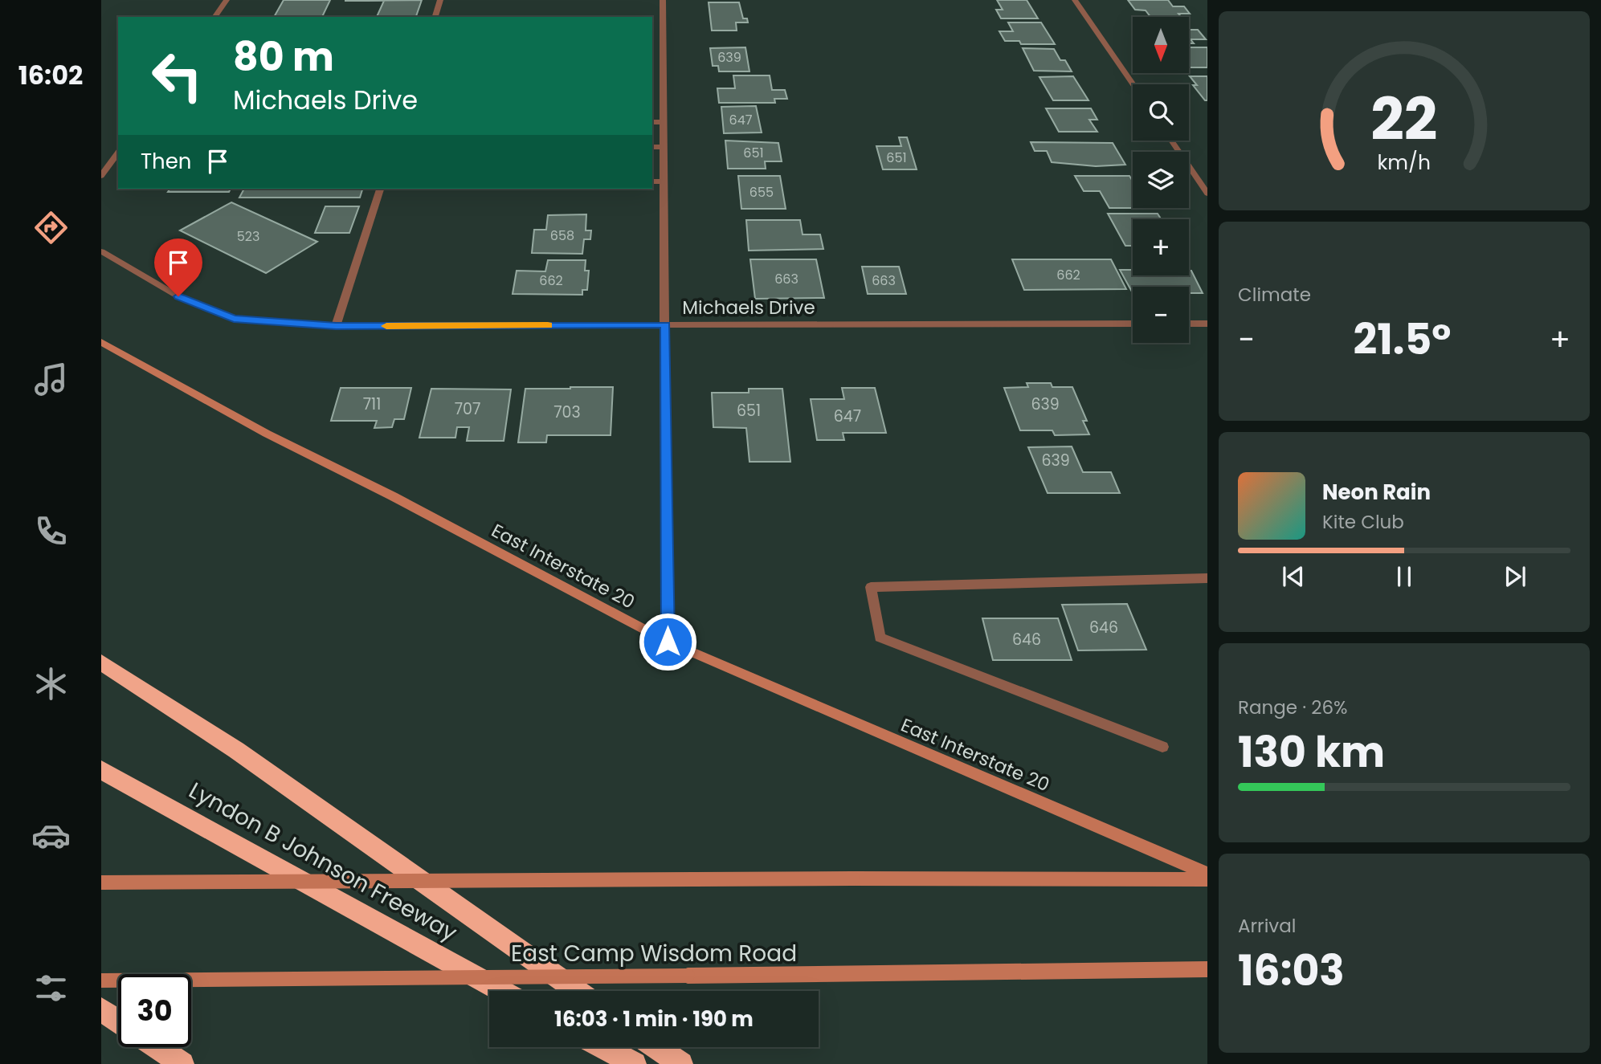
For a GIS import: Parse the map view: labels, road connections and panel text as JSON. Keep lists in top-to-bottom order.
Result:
{
  "streets": {
    "highway": ["Lyndon B Johnson Freeway"],
    "main road": ["East Interstate 20", "East Camp Wisdom Road"],
    "street": ["Michaels Drive"]
  },
  "house_numbers": [
    "639",
    "647",
    "651",
    "651",
    "655",
    "658",
    "523",
    "662",
    "663",
    "662",
    "663",
    "711",
    "639",
    "707",
    "651",
    "703",
    "647",
    "639",
    "646",
    "646"
  ],
  "north": "bottom",
  "page": {
    "tabs": "16:02",
    "map_buttons": ["+", "−"],
    "turn": ["80 m", "Michaels Drive"],
    "then": "Then",
    "tile": [
      "Climate",
      ["Range · 26%", "130 km"],
      ["Arrival", "16:03"]
    ],
    "heat": ["−", "21.5°", "+"],
    "song": ["Neon Rain", "Kite Club"],
    "limit": "30",
    "trip": "16:03 · 1 min · 190 m",
    "gauge": ["22", "km/h"]
  }
}
